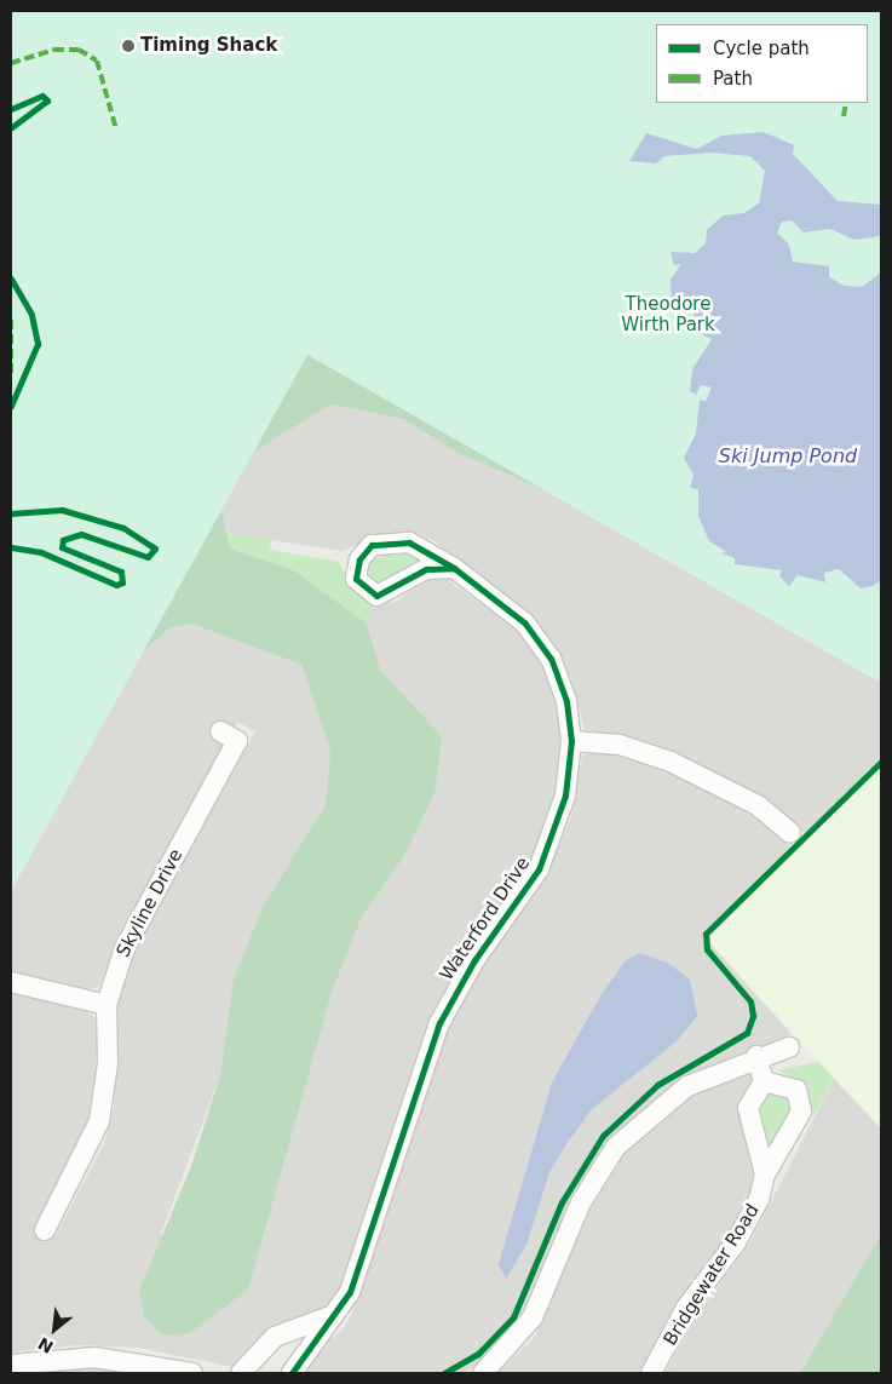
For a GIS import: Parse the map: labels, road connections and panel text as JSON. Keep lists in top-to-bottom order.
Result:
{
  "streets": {
    "street": ["Skyline Drive", "Waterford Drive", "Bridgewater Road"]
  },
  "water": ["Ski Jump Pond"],
  "parks": ["Theodore Wirth Park"],
  "places": ["Timing Shack"],
  "legend": ["Cycle path", "Path"],
  "north": "bottom left"
}
